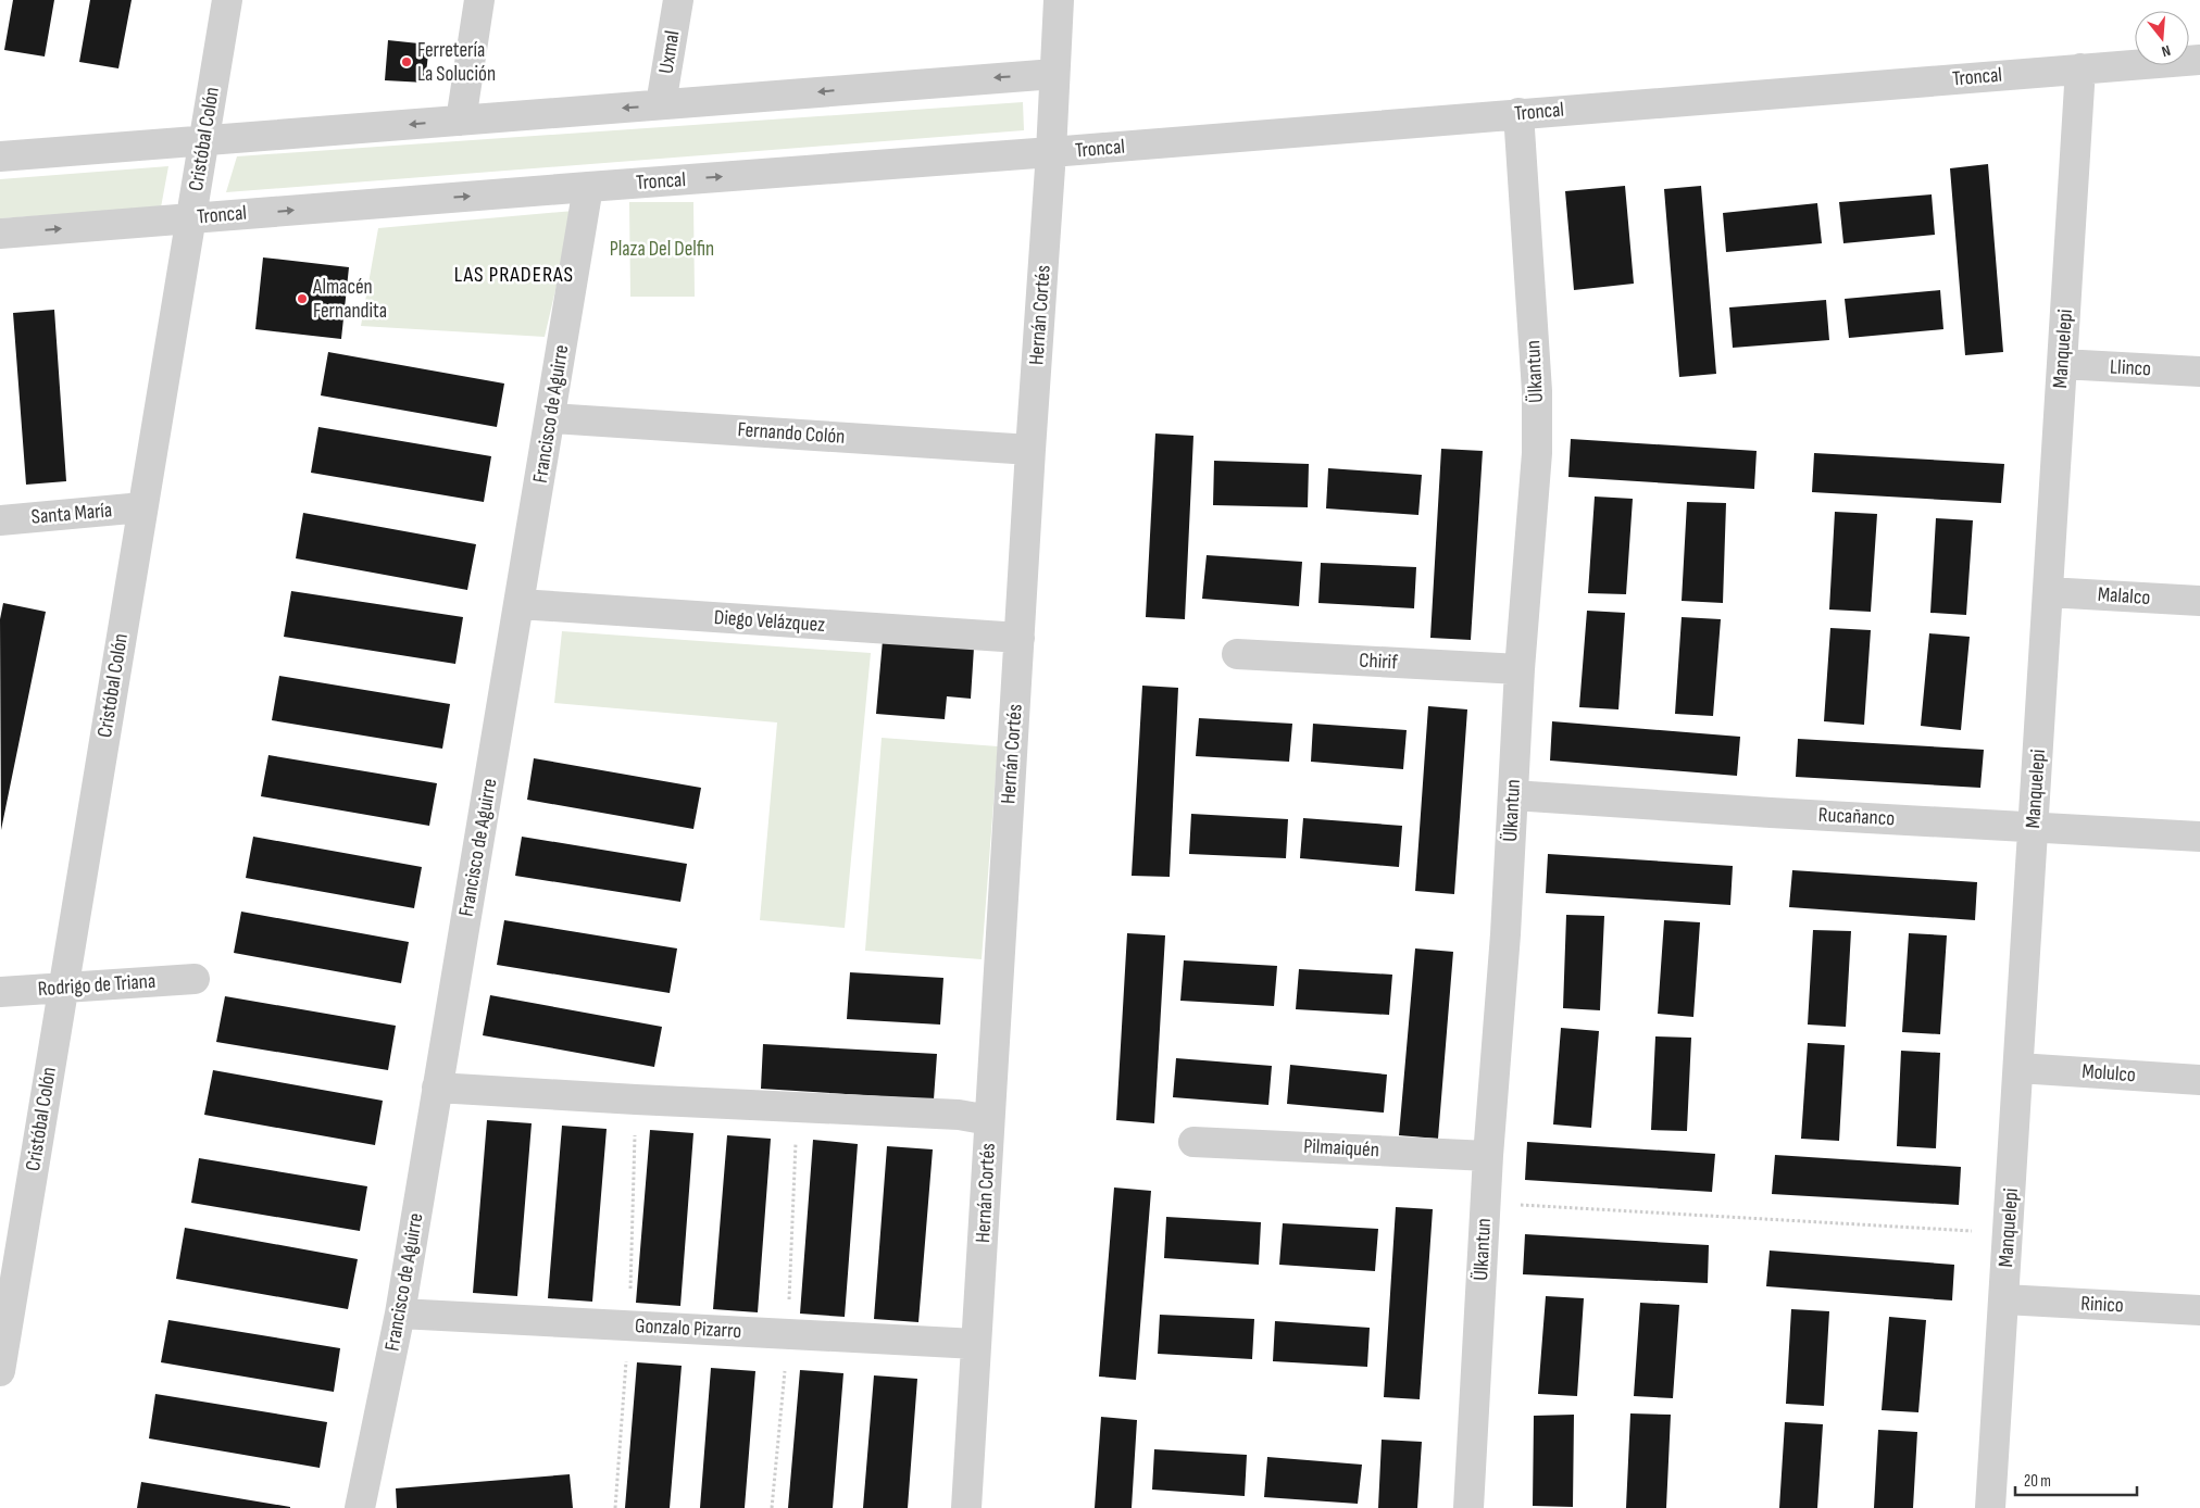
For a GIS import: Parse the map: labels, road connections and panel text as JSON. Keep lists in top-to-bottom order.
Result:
{
  "streets": {
    "street": [
      "Uxmal",
      "Troncal",
      "Cristóbal Colón",
      "Hernán Cortés",
      "Manquelepi",
      "Llinco",
      "Ülkantun",
      "Francisco de Aguirre",
      "Fernando Colón",
      "Santa María",
      "Malalco",
      "Diego Velázquez",
      "Chirif",
      "Rucañanco",
      "Rodrigo de Triana",
      "Molulco",
      "Pilmaiquén",
      "Rinico",
      "Gonzalo Pizarro"
    ]
  },
  "crossings": [
    ["Troncal", "Cristóbal Colón"],
    ["Troncal", "Hernán Cortés"],
    ["Troncal", "Manquelepi"],
    ["Troncal", "Ülkantun"],
    ["Troncal", "Francisco de Aguirre"],
    ["Cristóbal Colón", "Santa María"],
    ["Cristóbal Colón", "Rodrigo de Triana"],
    ["Hernán Cortés", "Fernando Colón"],
    ["Hernán Cortés", "Diego Velázquez"],
    ["Hernán Cortés", "Gonzalo Pizarro"],
    ["Manquelepi", "Llinco"],
    ["Manquelepi", "Malalco"],
    ["Manquelepi", "Rucañanco"],
    ["Manquelepi", "Molulco"],
    ["Manquelepi", "Rinico"],
    ["Ülkantun", "Chirif"],
    ["Ülkantun", "Rucañanco"],
    ["Ülkantun", "Pilmaiquén"],
    ["Francisco de Aguirre", "Fernando Colón"],
    ["Francisco de Aguirre", "Diego Velázquez"],
    ["Francisco de Aguirre", "Gonzalo Pizarro"]
  ],
  "districts": ["LAS PRADERAS"],
  "parks": ["Plaza Del Delfin"],
  "places": ["Ferretería La Solución", "Almacén Fernandita"],
  "scale_bar": "20 m",
  "north": "bottom"
}
